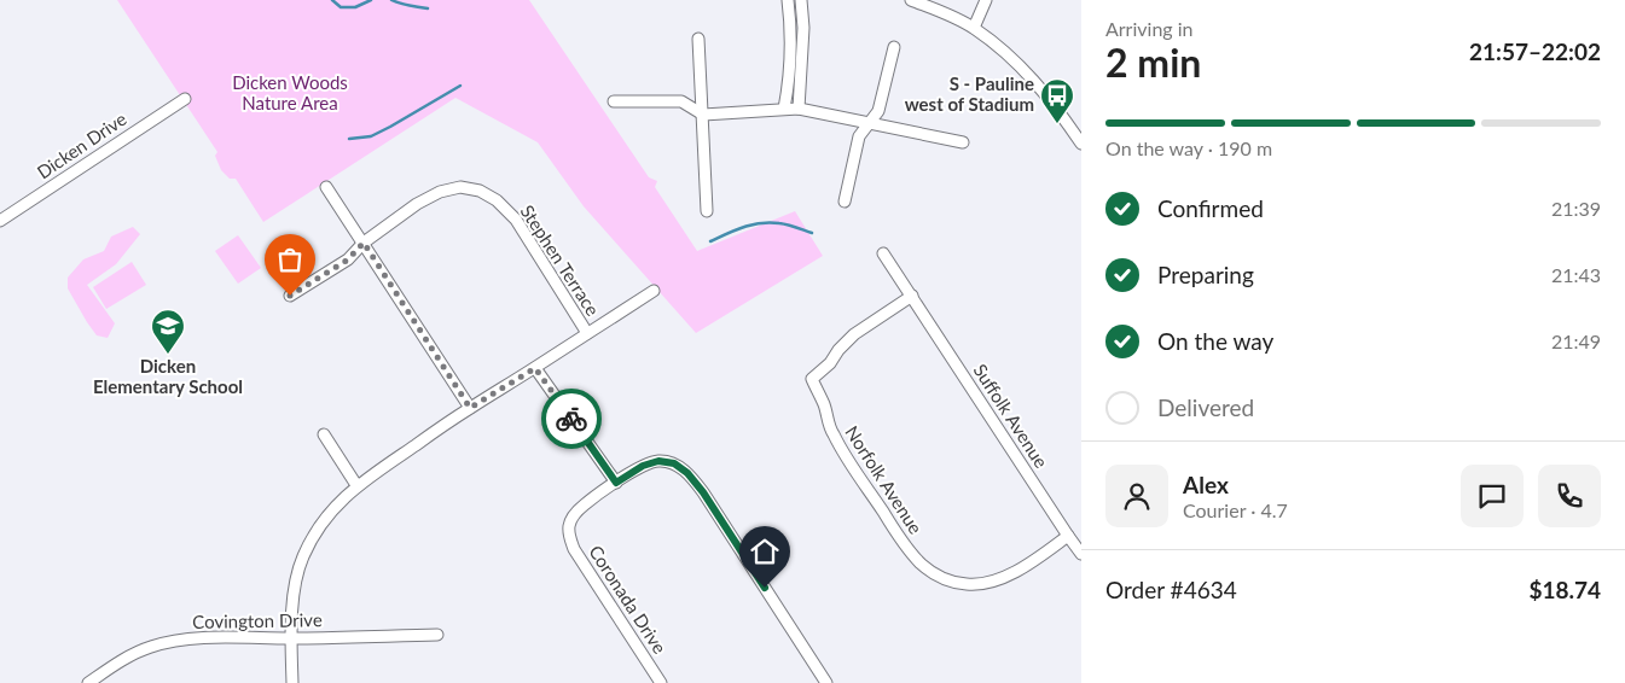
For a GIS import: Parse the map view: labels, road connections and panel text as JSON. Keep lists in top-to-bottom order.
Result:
{
  "streets": {
    "street": [
      "Dicken Drive",
      "Stephen Terrace",
      "Suffolk Avenue",
      "Norfolk Avenue",
      "Coronada Drive",
      "Covington Drive"
    ]
  },
  "crossings": [
    ["Suffolk Avenue", "Norfolk Avenue"]
  ],
  "parks": ["Dicken Woods Nature Area"],
  "places": {
    "bus stop": ["S - Pauline west of Stadium"],
    "school or university": ["Dicken Elementary School"]
  },
  "page": {
    "heading": ["2 min", "Arriving in", "21:57–22:02"],
    "panel": [
      "Alex",
      "Courier · 4.7",
      "Order #4634",
      "$18.74"
    ],
    "bar": "On the way · 190 m",
    "list": [
      ["Confirmed", "21:39"],
      ["Preparing", "21:43"],
      ["On the way", "21:49"],
      "Delivered"
    ]
  }
}
